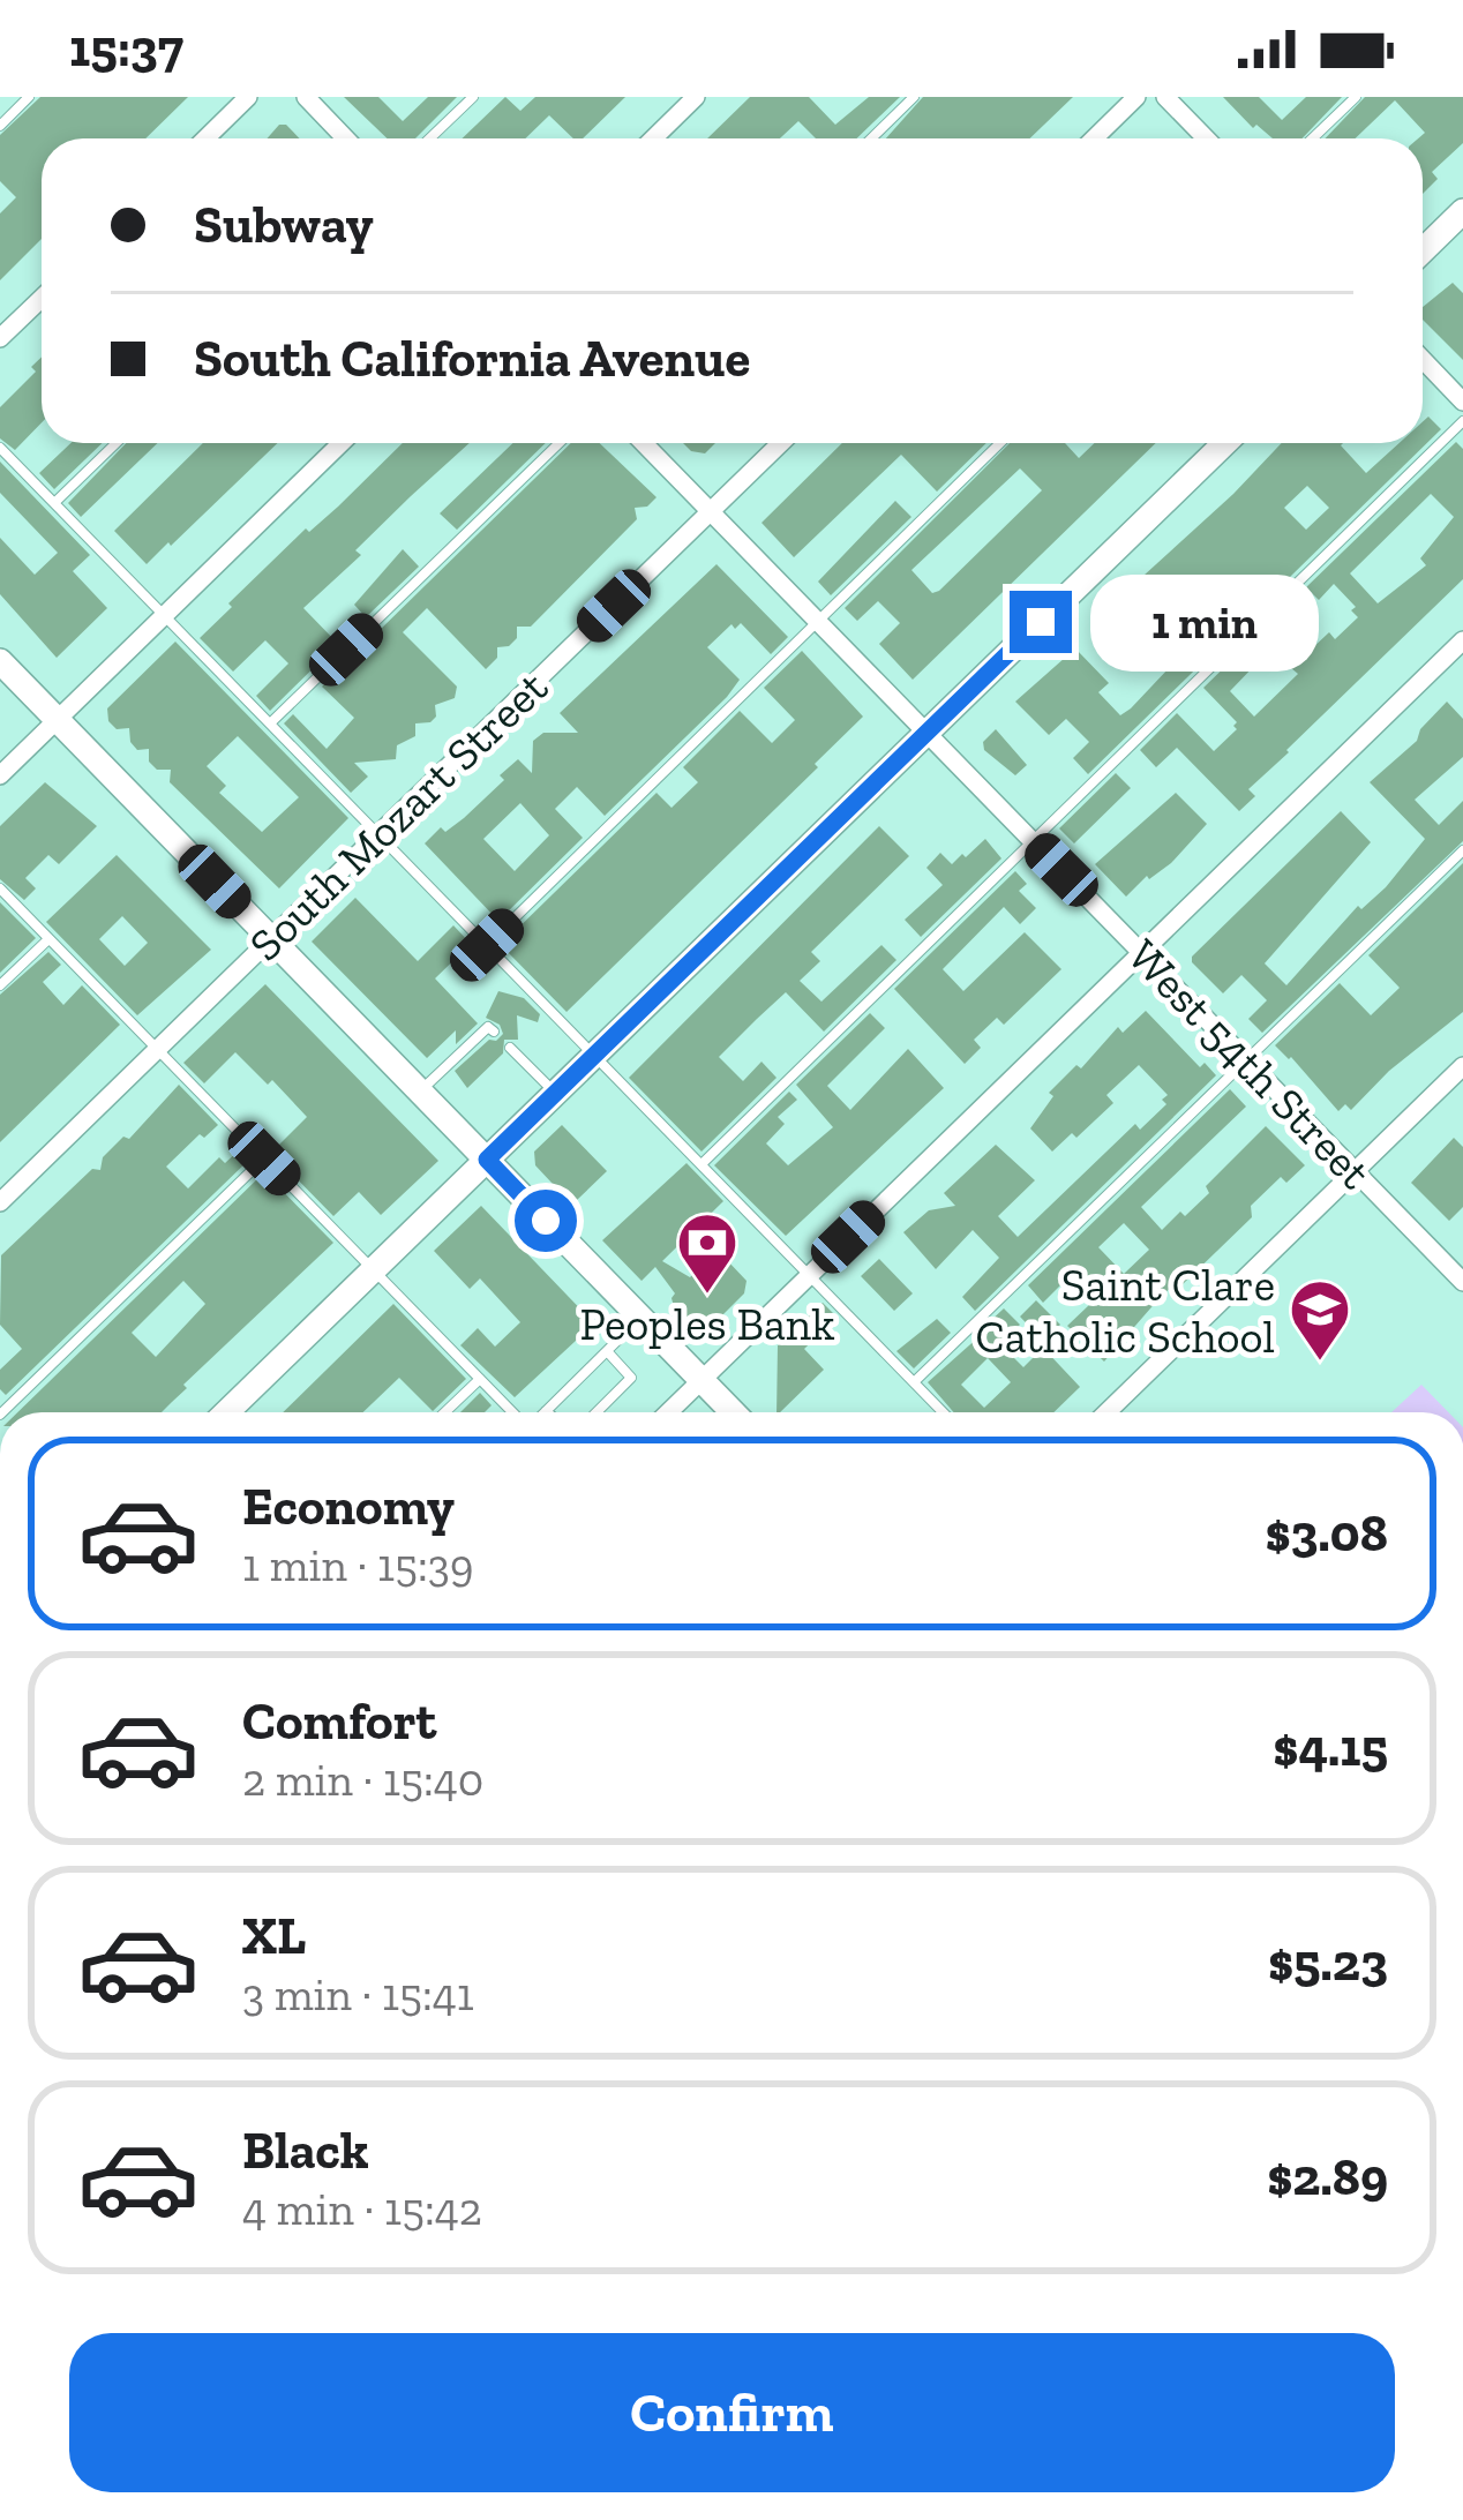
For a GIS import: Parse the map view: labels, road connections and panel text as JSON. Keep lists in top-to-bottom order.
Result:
{
  "streets": {
    "street": ["South Mozart Street", "West 54th Street"]
  },
  "crossings": [
    ["South Mozart Street", "West 54th Street"]
  ],
  "places": {
    "bank": ["Peoples Bank"],
    "school or university": ["Saint Clare Catholic School"]
  },
  "page": {
    "status": "15:37",
    "banner": ["Subway", "South California Avenue"],
    "bubble": "1 min",
    "list": [
      {
        "name": "Economy",
        "note": "1 min · 15:39",
        "value": "$3.08"
      },
      {
        "name": "Comfort",
        "note": "2 min · 15:40",
        "value": "$4.15"
      },
      {
        "name": "XL",
        "note": "3 min · 15:41",
        "value": "$5.23"
      },
      {
        "name": "Black",
        "note": "4 min · 15:42",
        "value": "$2.89"
      }
    ],
    "buttons": "Confirm"
  }
}
